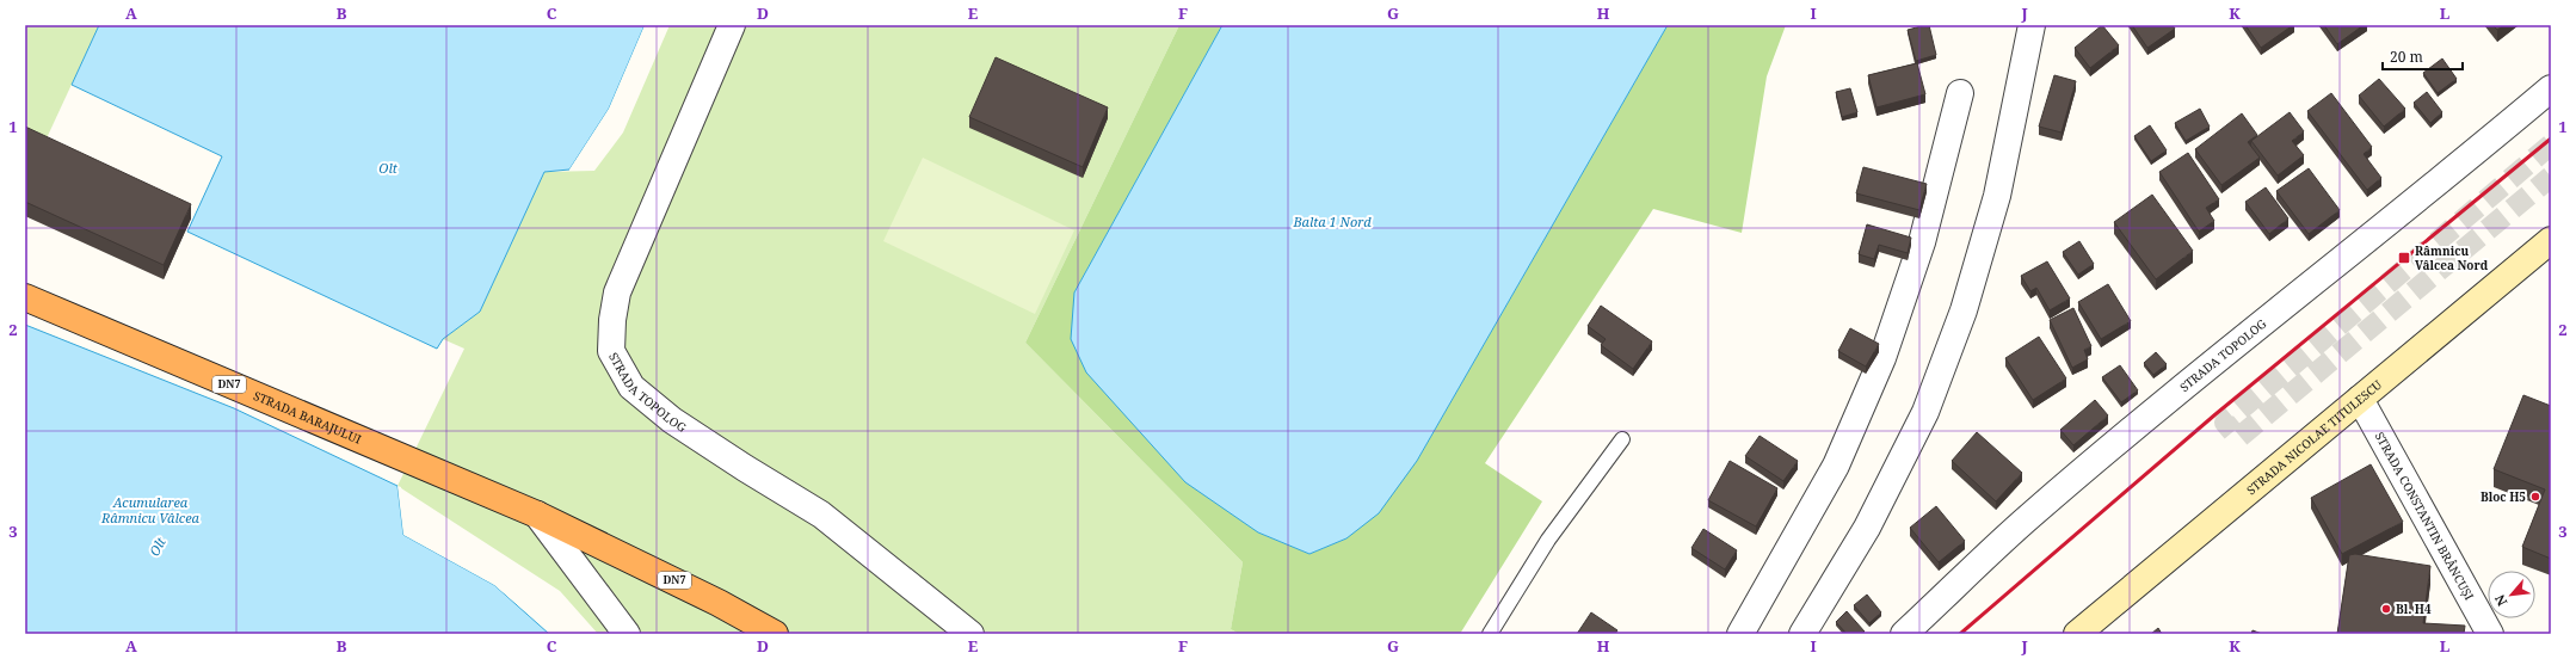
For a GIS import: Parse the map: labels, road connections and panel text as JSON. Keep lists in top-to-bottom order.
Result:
{
  "streets": {
    "highway": ["DN7", "STRADA BARAJULUI"],
    "main road": ["STRADA NICOLAE TITULESCU"],
    "street": ["STRADA TOPOLOG", "STRADA CONSTANTIN BRÂNCUȘI"]
  },
  "crossings": [
    ["STRADA NICOLAE TITULESCU", "STRADA CONSTANTIN BRÂNCUȘI"]
  ],
  "water": ["Olt", "Balta 1 Nord", "Acumularea Râmnicu Vâlcea"],
  "places": {
    "transit": ["Râmnicu Vâlcea Nord"],
    "other": ["Bloc H5", "Bl. H4"]
  },
  "scale_bar": "20 m",
  "north": "bottom left",
  "grid": {
    "columns": [
      "A",
      "B",
      "C",
      "D",
      "E",
      "F",
      "G",
      "H",
      "I",
      "J",
      "K",
      "L"
    ],
    "rows": ["1", "2", "3"]
  }
}
